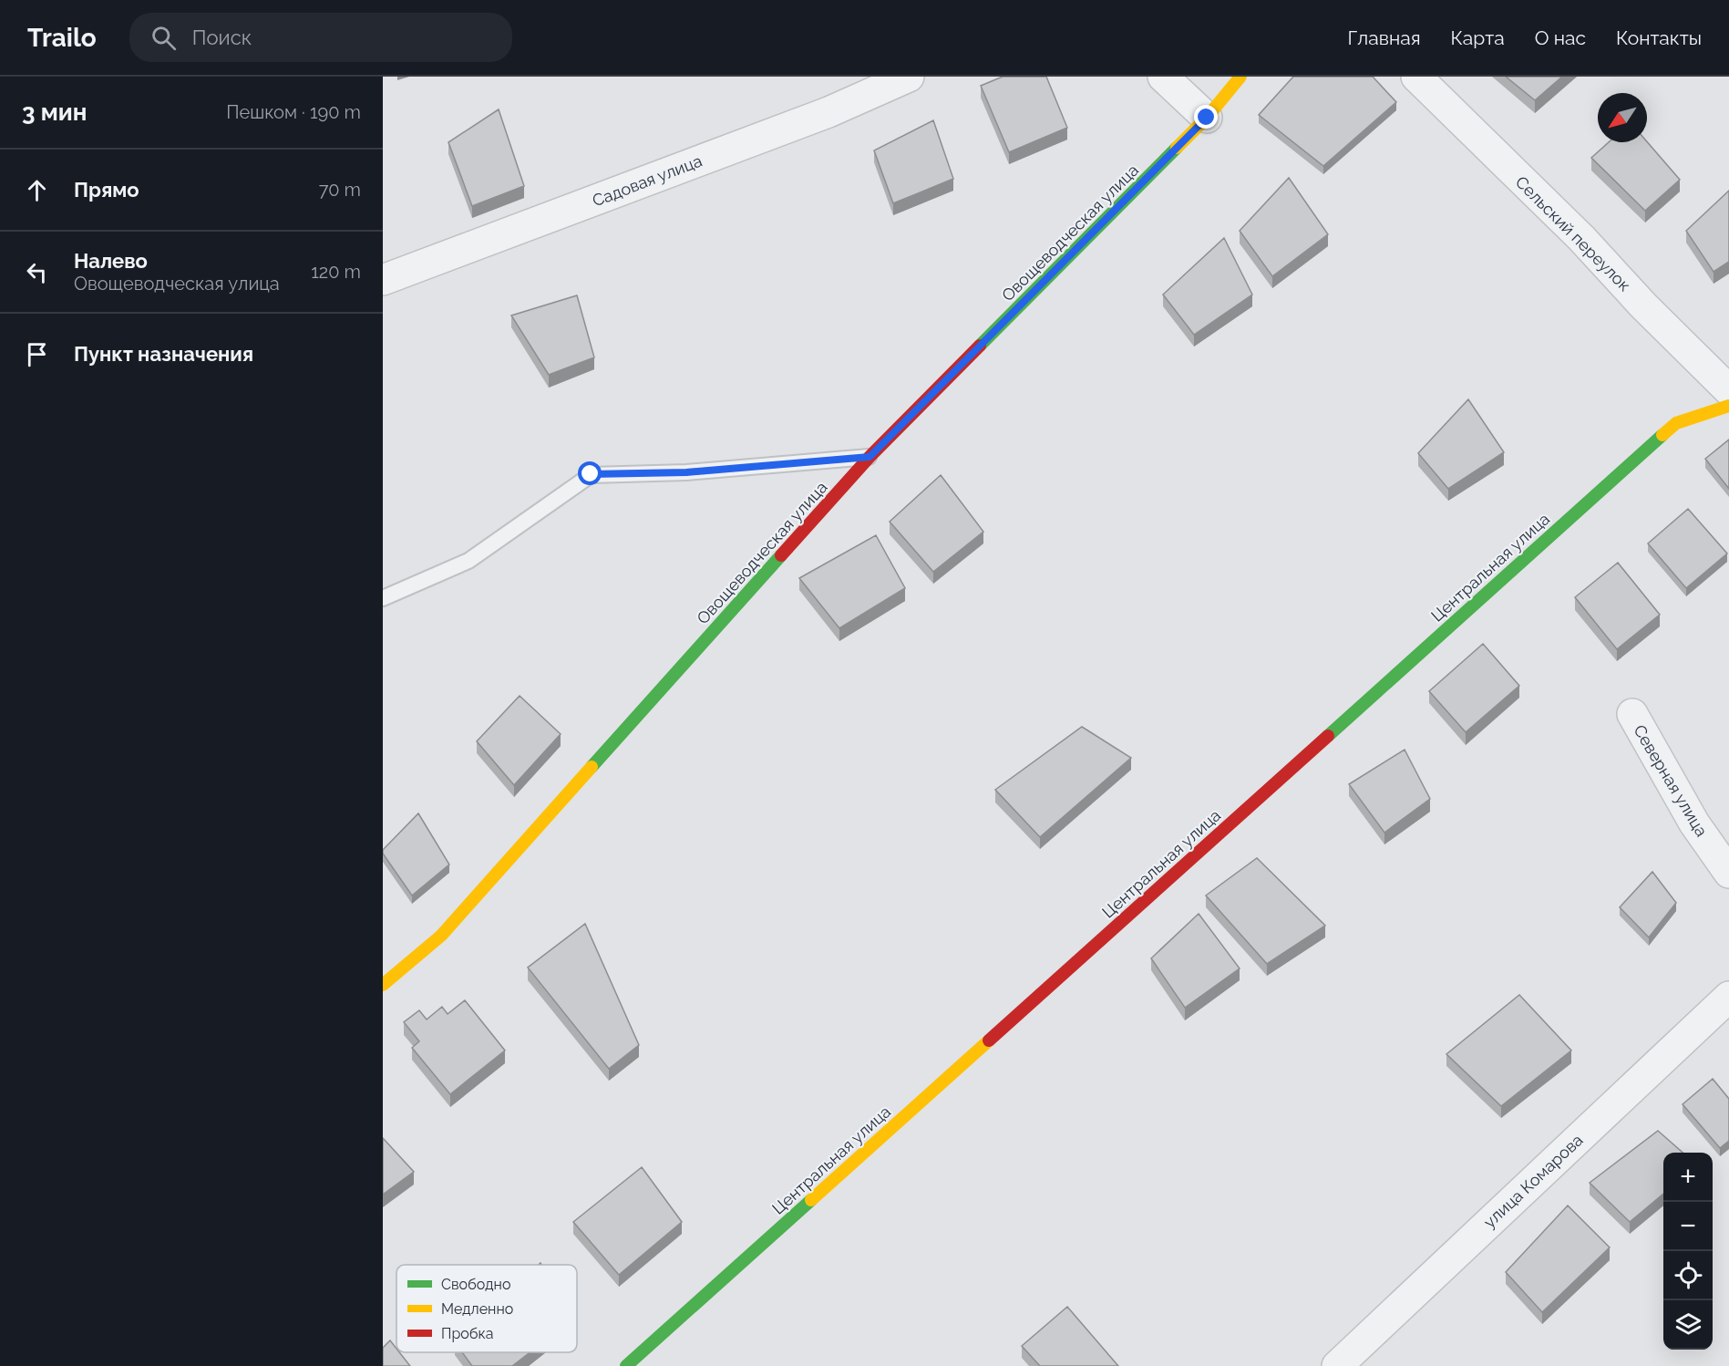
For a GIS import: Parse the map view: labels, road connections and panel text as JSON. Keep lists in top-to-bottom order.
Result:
{
  "streets": {
    "street": [
      "Садовая улица",
      "Овощеводческая улица",
      "Сельский переулок",
      "Центральная улица",
      "Северная улица",
      "улица Комарова"
    ]
  },
  "legend": ["Свободно", "Медленно", "Пробка"],
  "north": "bottom left",
  "page": {
    "header": "Trailo",
    "search": "Поиск",
    "nav": [
      "Главная",
      "Карта",
      "О нас",
      "Контакты"
    ],
    "heading": ["3 мин", "Пешком · 190 m"],
    "list": [
      ["Прямо", "70 m"],
      ["Налево", "Овощеводческая улица", "120 m"],
      "Пункт назначения"
    ],
    "map_buttons": ["+", "−"]
  }
}
